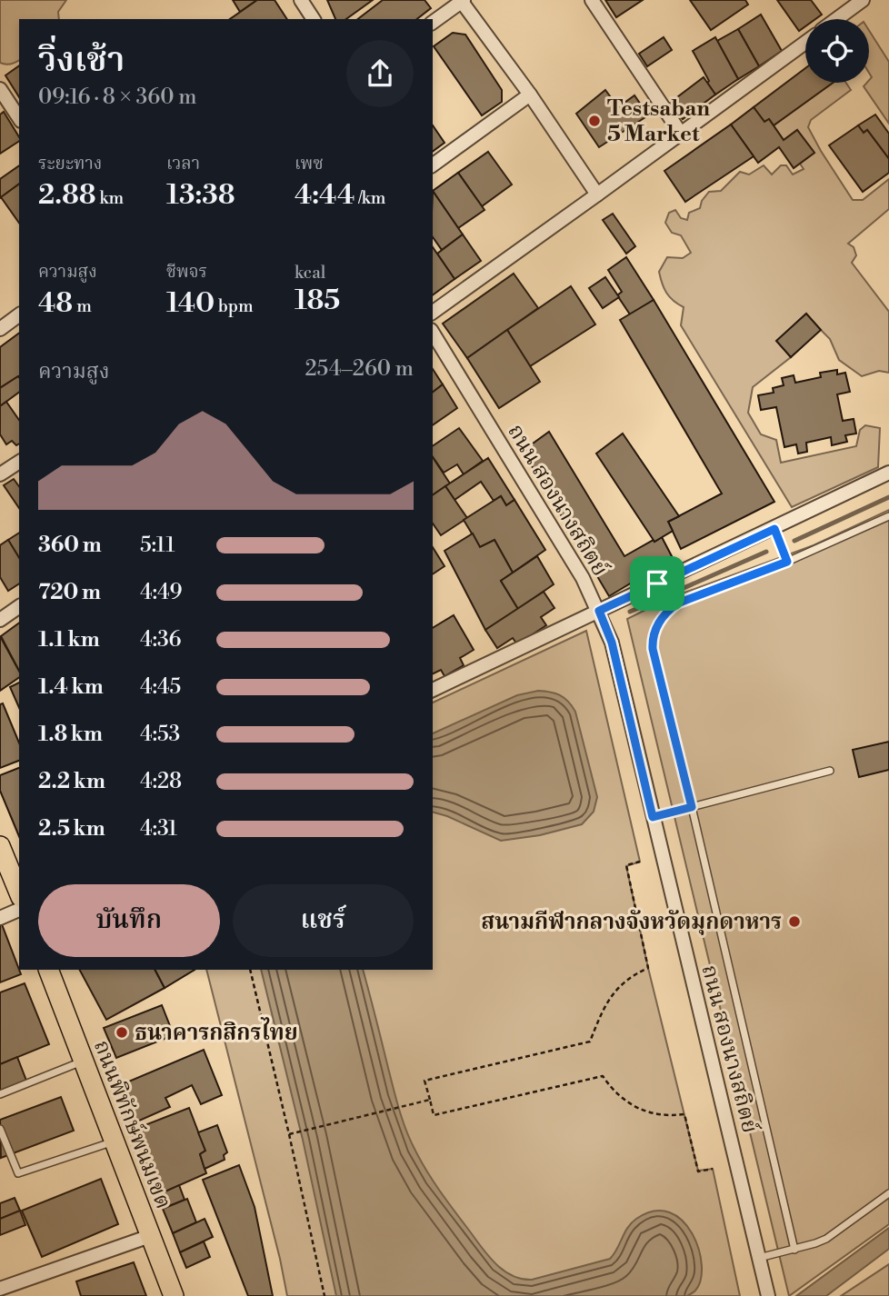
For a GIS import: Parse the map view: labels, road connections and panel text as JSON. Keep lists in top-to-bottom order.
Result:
{
  "streets": {
    "main road": ["ถนนพิทักษ์พนมเขต"],
    "street": ["ถนน สองนางสถิตย์"]
  },
  "places": ["Testsaban 5 Market", "สนามกีฬากลางจังหวัดมุกดาหาร", "ธนาคารกสิกรไทย"],
  "page": {
    "heading": ["วิ่งเช้า", "09:16 · 8 × 360 m"],
    "stats": [
      ["ระยะทาง", "2.88 km"],
      ["เวลา", "13:38"],
      ["เพซ", "4:44 /km"],
      ["ความสูง", "48 m"],
      ["ชีพจร", "140 bpm"],
      ["kcal", "185"]
    ],
    "chart": ["ความสูง", "254–260 m"],
    "list": [
      {
        "name": "360 m",
        "note": "5:11"
      },
      {
        "name": "720 m",
        "note": "4:49"
      },
      {
        "name": "1.1 km",
        "note": "4:36"
      },
      {
        "name": "1.4 km",
        "note": "4:45"
      },
      {
        "name": "1.8 km",
        "note": "4:53"
      },
      {
        "name": "2.2 km",
        "note": "4:28"
      },
      {
        "name": "2.5 km",
        "note": "4:31"
      }
    ],
    "buttons": ["บันทึก", "แชร์"]
  }
}
